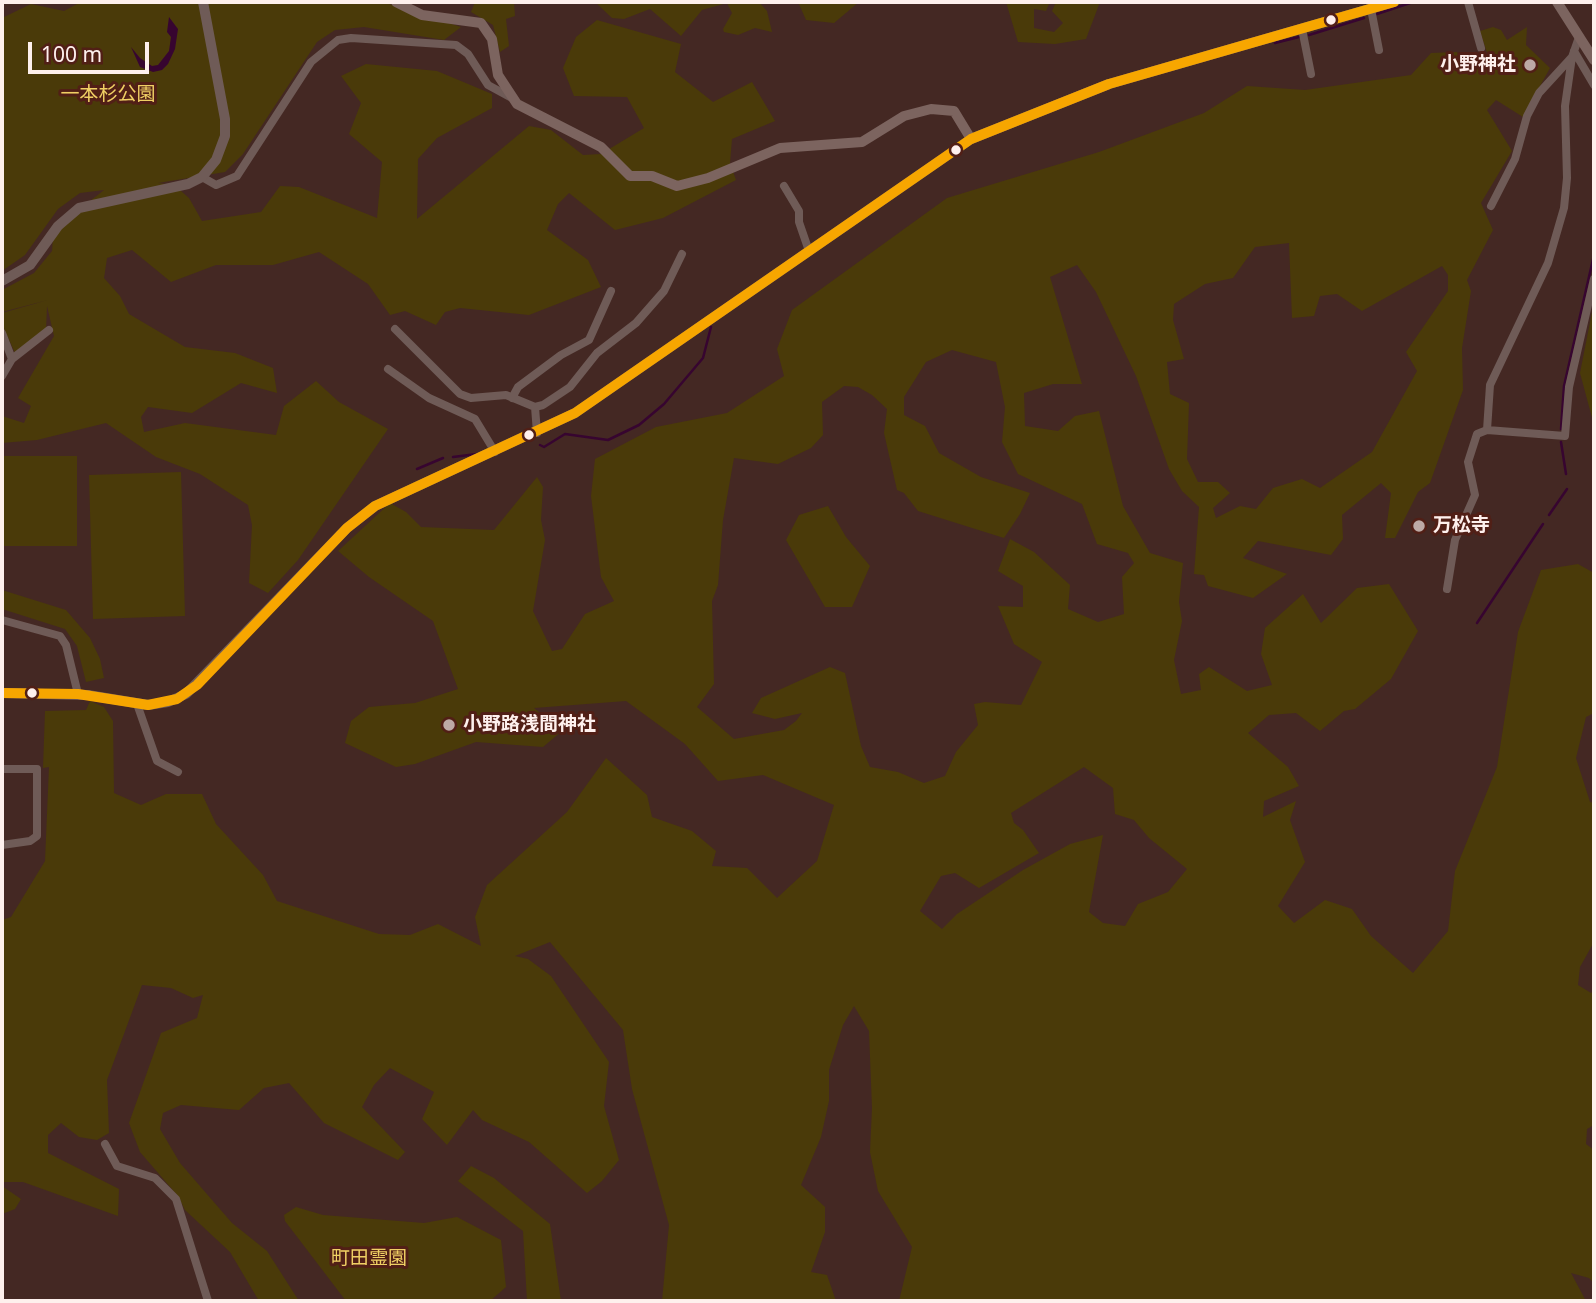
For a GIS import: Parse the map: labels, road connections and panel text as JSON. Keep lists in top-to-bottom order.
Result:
{
  "parks": ["一本杉公園", "町田霊園"],
  "places": ["小野神社", "万松寺", "小野路浅間神社"],
  "scale_bar": "100 m"
}
